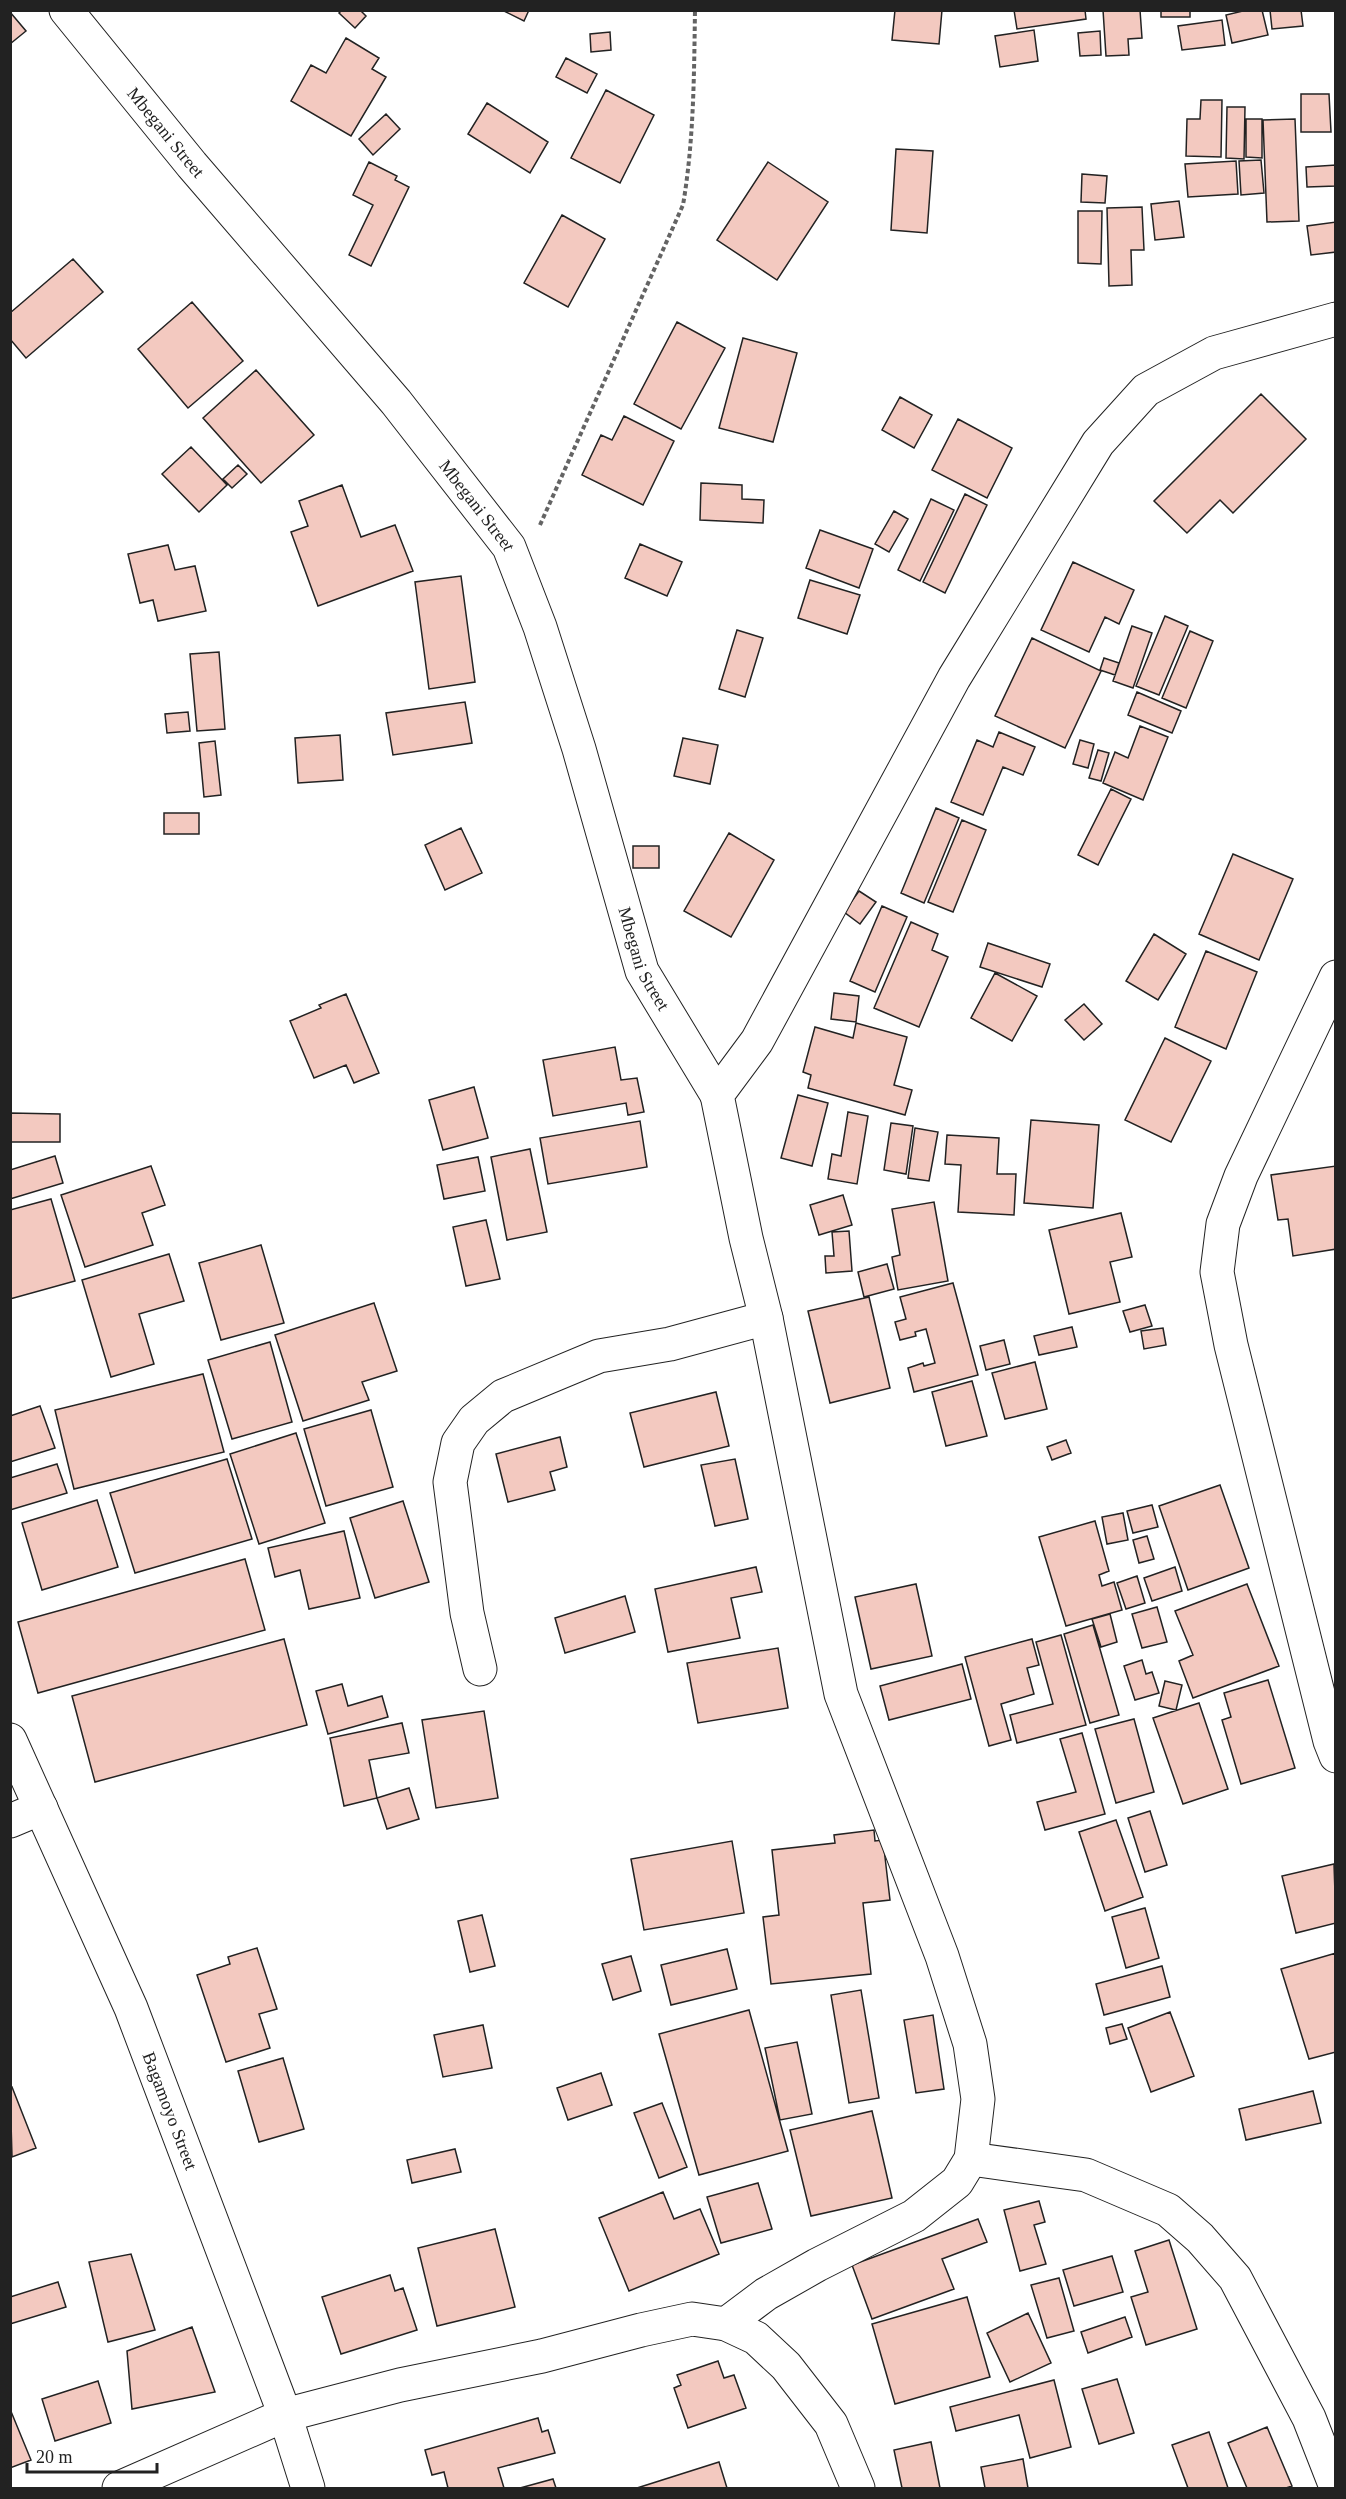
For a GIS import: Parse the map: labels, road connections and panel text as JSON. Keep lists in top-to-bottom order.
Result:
{
  "streets": {
    "street": ["Mbegani Street", "Bagamoyo Street"]
  },
  "scale_bar": "20 m"
}
